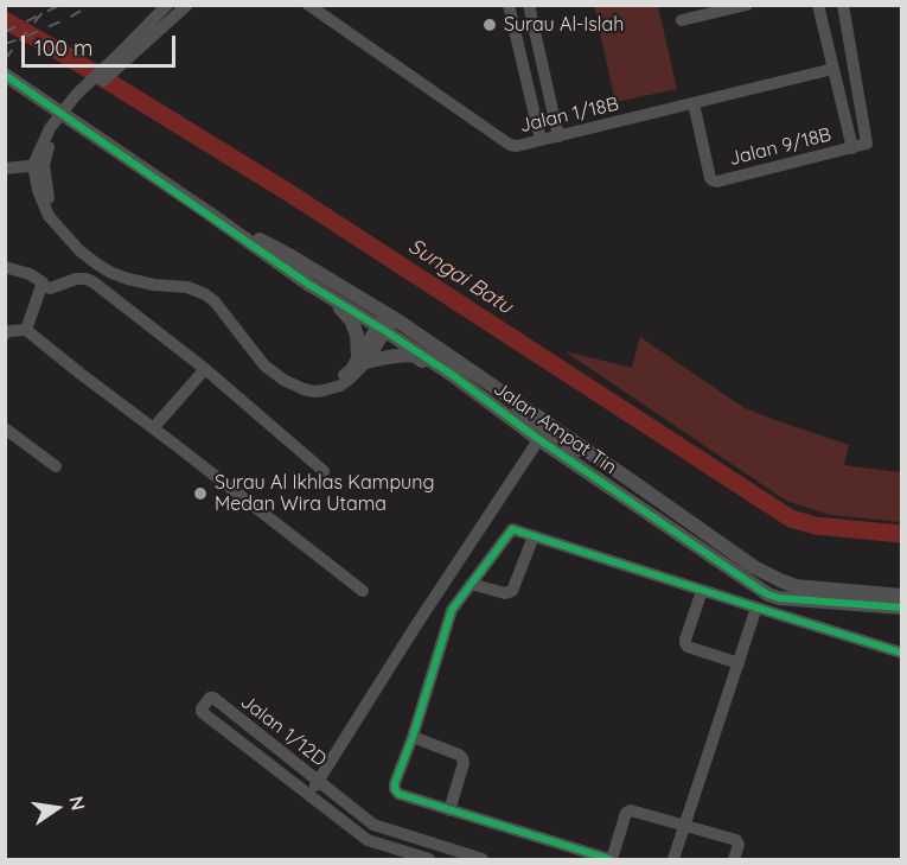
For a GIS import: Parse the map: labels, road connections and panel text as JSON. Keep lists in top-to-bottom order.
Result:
{
  "streets": {
    "street": [
      "Jalan 1/18B",
      "Jalan 9/18B",
      "Jalan Ampat Tin",
      "Jalan 1/12D"
    ]
  },
  "crossings": [
    ["Jalan 1/18B", "Jalan 9/18B"]
  ],
  "water": ["Sungai Batu"],
  "places": ["Surau Al-Islah", "Surau Al Ikhlas Kampung Medan Wira Utama"],
  "scale_bar": "100 m",
  "north": "right"
}
